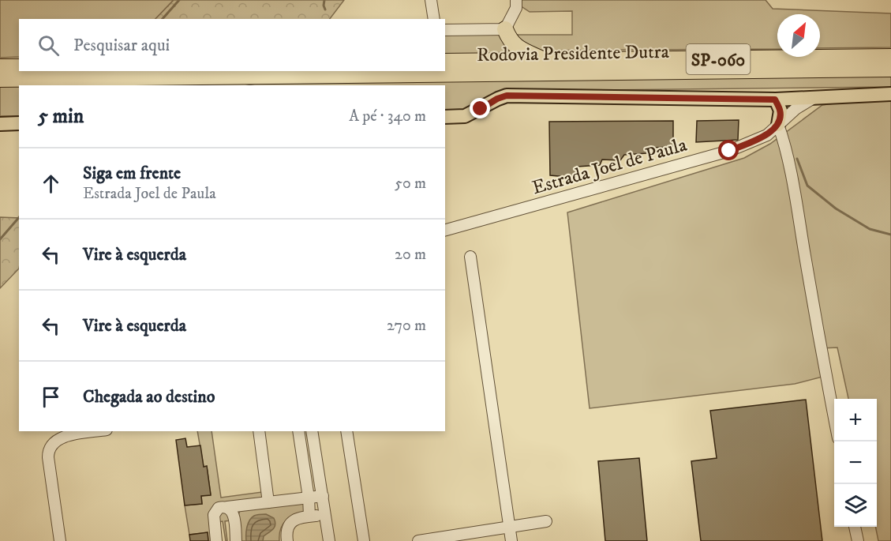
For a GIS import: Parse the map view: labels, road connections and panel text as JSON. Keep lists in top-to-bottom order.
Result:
{
  "streets": {
    "highway": ["Rodovia Presidente Dutra", "SP-060"],
    "street": ["Estrada Joel de Paula"]
  },
  "north": "top right",
  "page": {
    "search": "Pesquisar aqui",
    "heading": ["5 min", "A pé · 340 m"],
    "list": [
      ["Siga em frente", "Estrada Joel de Paula", "50 m"],
      ["Vire à esquerda", "20 m"],
      ["Vire à esquerda", "270 m"],
      "Chegada ao destino"
    ],
    "map_buttons": ["+", "−"]
  }
}
